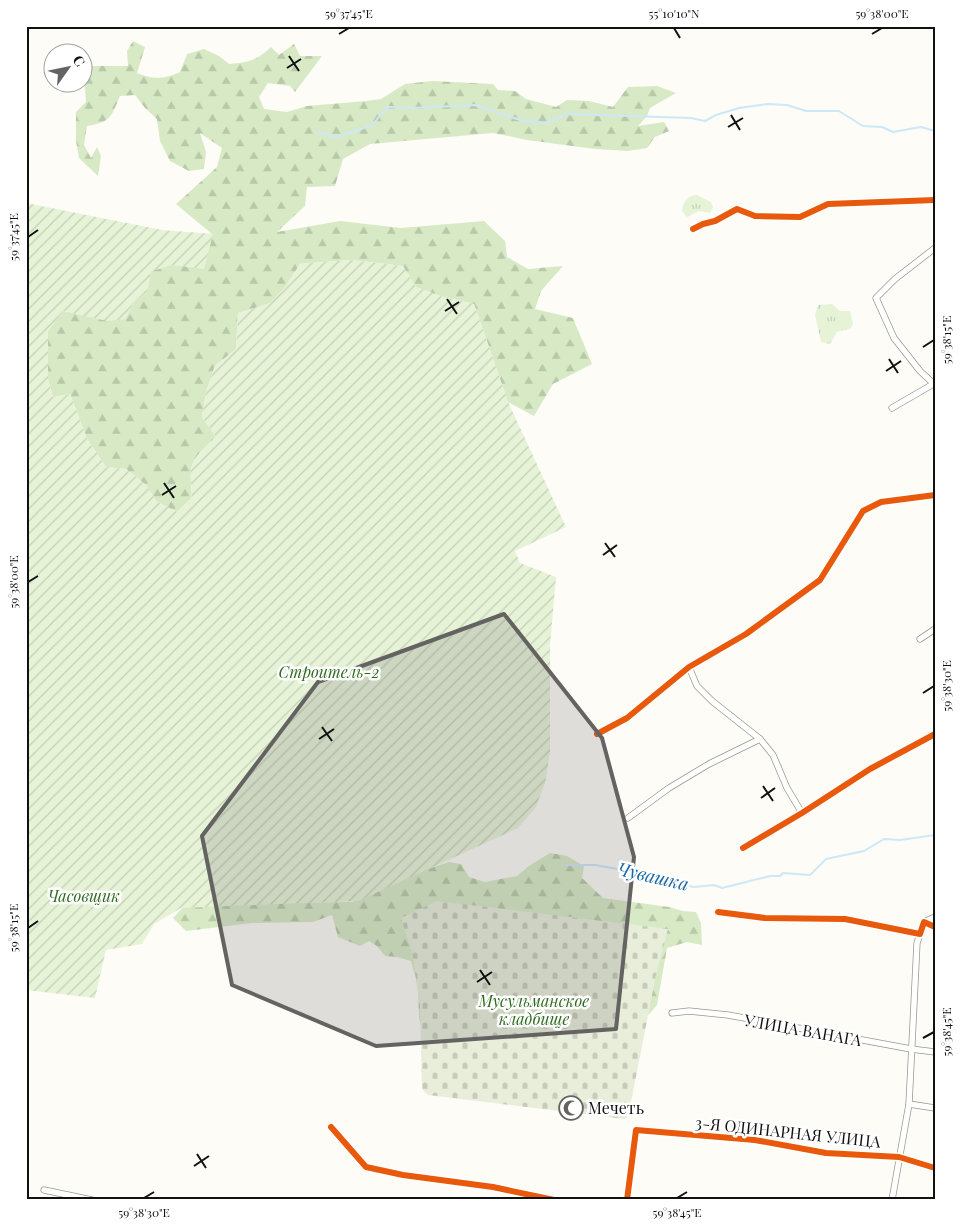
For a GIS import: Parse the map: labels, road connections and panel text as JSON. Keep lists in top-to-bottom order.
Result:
{
  "streets": {
    "street": ["УЛИЦА ВАНАГА", "3-Я ОДИНАРНАЯ УЛИЦА"]
  },
  "water": ["Чувашка"],
  "parks": ["Строитель-2", "Часовщик", "Мусульманское кладбище"],
  "places": {
    "mosque": ["Мечеть"]
  },
  "north": "top right",
  "coordinates": [
    "59°37'45\"E",
    "55°10'10\"N",
    "59°38'00\"E",
    "59°38'15\"E",
    "59°38'30\"E",
    "59°38'45\"E"
  ]
}
